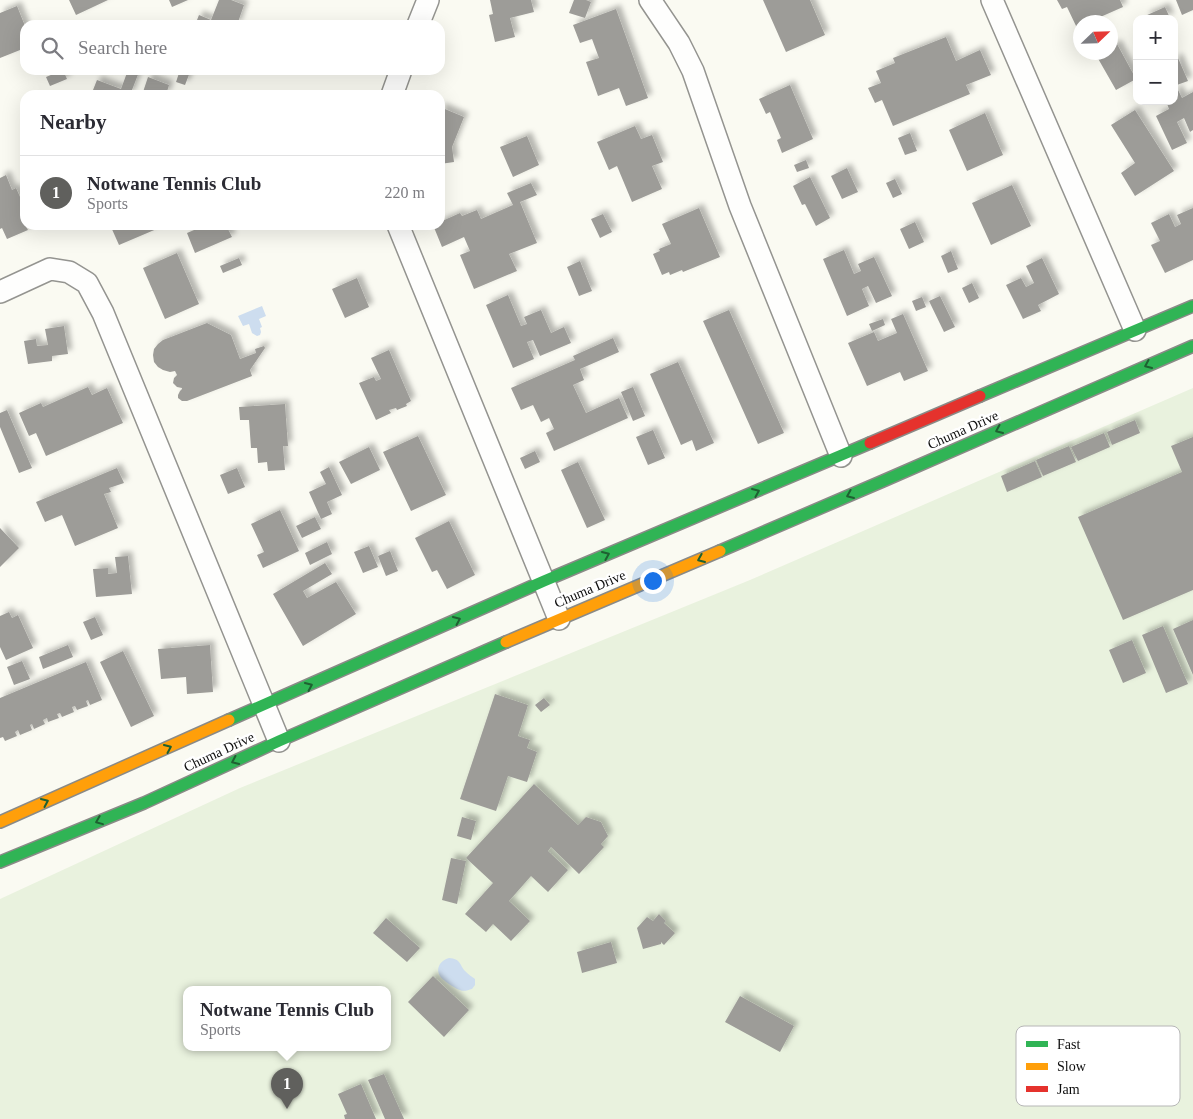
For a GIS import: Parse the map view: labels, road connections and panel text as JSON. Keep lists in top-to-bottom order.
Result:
{
  "streets": {
    "main road": ["Chuma Drive"]
  },
  "legend": ["Fast", "Slow", "Jam"],
  "north": "top right",
  "page": {
    "map_buttons": ["+", "−"],
    "search": "Search here",
    "heading": "Nearby",
    "list": [
      {
        "mark": "1",
        "name": "Notwane Tennis Club",
        "note": "Sports",
        "value": "220 m"
      }
    ],
    "popup": ["Notwane Tennis Club", "Sports"],
    "pins": "1"
  }
}
